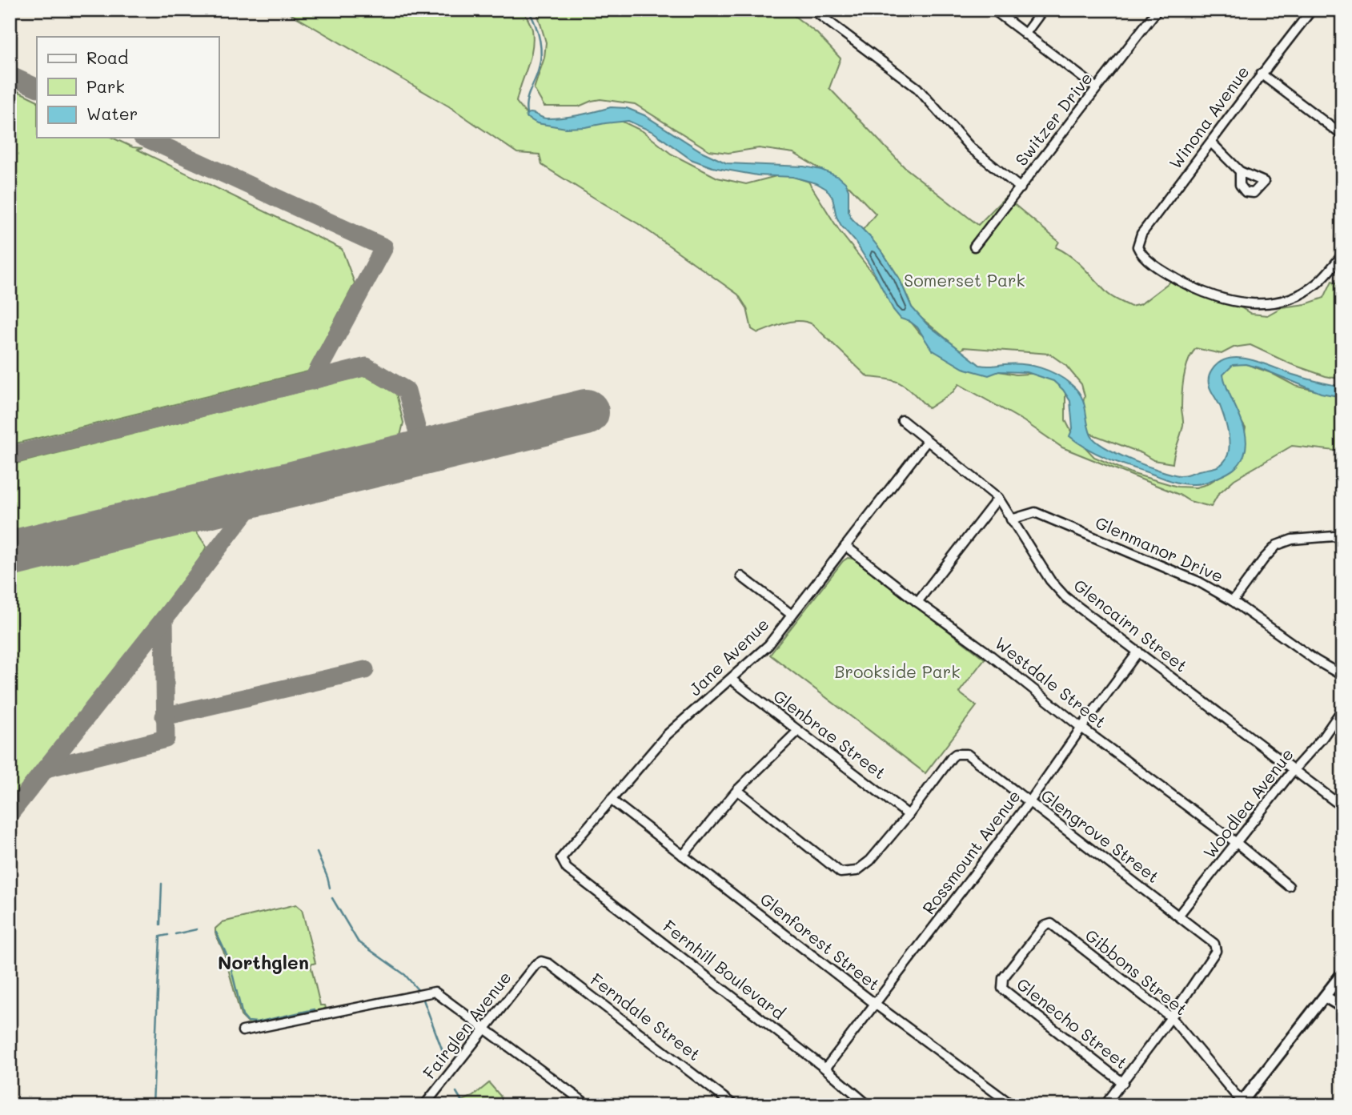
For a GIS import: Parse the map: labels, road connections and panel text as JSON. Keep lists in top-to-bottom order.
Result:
{
  "streets": {
    "street": [
      "Winona Avenue",
      "Switzer Drive",
      "Glenmanor Drive",
      "Glencairn Street",
      "Jane Avenue",
      "Westdale Street",
      "Glenbrae Street",
      "Woodlea Avenue",
      "Glengrove Street",
      "Rossmount Avenue",
      "Glenforest Street",
      "Fernhill Boulevard",
      "Gibbons Street",
      "Ferndale Street",
      "Glenecho Street",
      "Fairglen Avenue"
    ]
  },
  "crossings": [
    ["Glenmanor Drive", "Glencairn Street"],
    ["Glencairn Street", "Jane Avenue"],
    ["Glencairn Street", "Woodlea Avenue"],
    ["Glencairn Street", "Rossmount Avenue"],
    ["Jane Avenue", "Westdale Street"],
    ["Jane Avenue", "Glenbrae Street"],
    ["Jane Avenue", "Glenforest Street"],
    ["Jane Avenue", "Fernhill Boulevard"],
    ["Westdale Street", "Woodlea Avenue"],
    ["Westdale Street", "Rossmount Avenue"],
    ["Glenbrae Street", "Glengrove Street"],
    ["Woodlea Avenue", "Glengrove Street"],
    ["Glengrove Street", "Rossmount Avenue"],
    ["Glengrove Street", "Gibbons Street"],
    ["Rossmount Avenue", "Glenforest Street"],
    ["Rossmount Avenue", "Fernhill Boulevard"],
    ["Gibbons Street", "Glenecho Street"],
    ["Ferndale Street", "Fairglen Avenue"]
  ],
  "districts": ["Northglen"],
  "parks": ["Somerset Park", "Brookside Park"],
  "legend": ["Road", "Park", "Water"]
}
